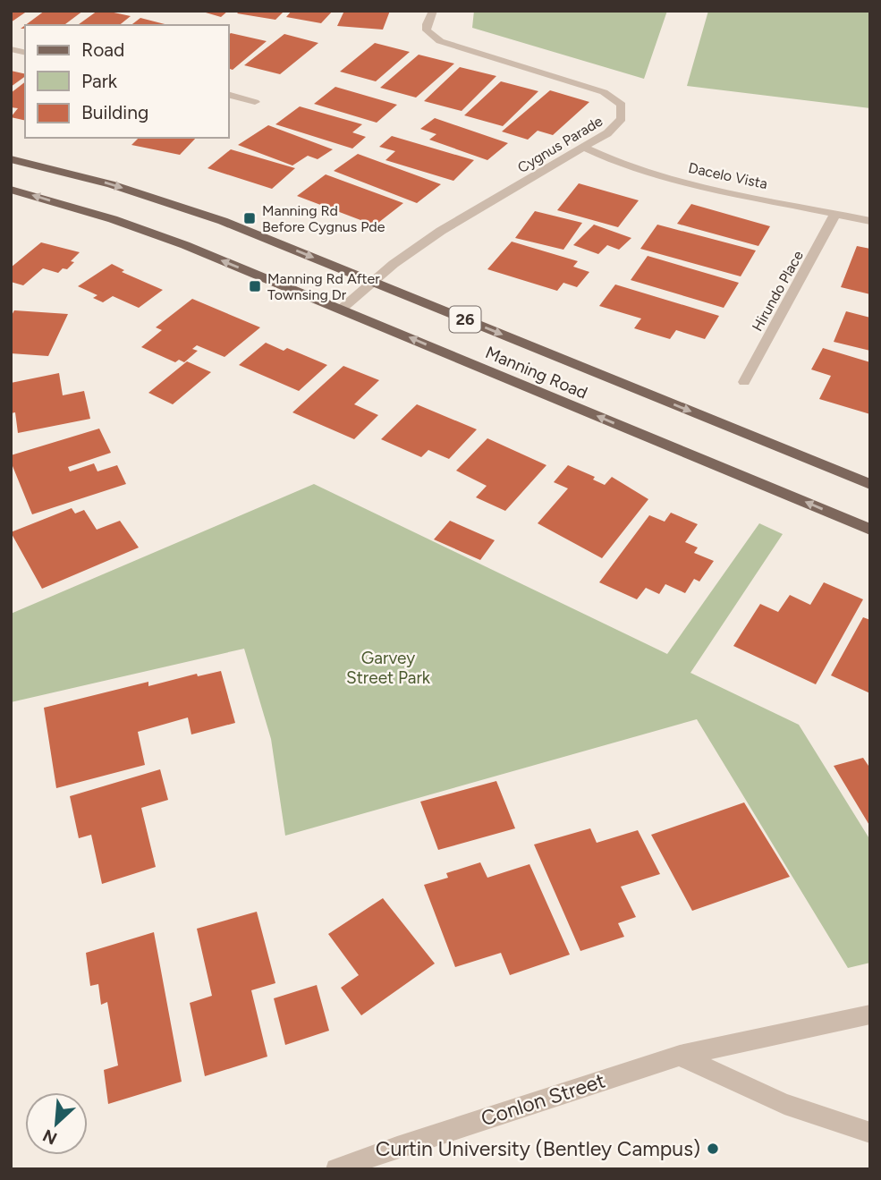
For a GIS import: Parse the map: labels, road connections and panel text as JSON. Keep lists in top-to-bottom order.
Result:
{
  "streets": {
    "main road": ["26", "Manning Road"],
    "street": [
      "Cygnus Parade",
      "Dacelo Vista",
      "Hirundo Place",
      "Conlon Street"
    ]
  },
  "crossings": [
    ["Cygnus Parade", "Dacelo Vista"],
    ["Cygnus Parade", "Manning Road"],
    ["Dacelo Vista", "Hirundo Place"]
  ],
  "parks": ["Garvey Street Park"],
  "places": {
    "transit": ["Manning Rd Before Cygnus Pde", "Manning Rd After Townsing Dr"],
    "other": ["Curtin University (Bentley Campus)"]
  },
  "legend": ["Road", "Park", "Building"],
  "north": "bottom left"
}
